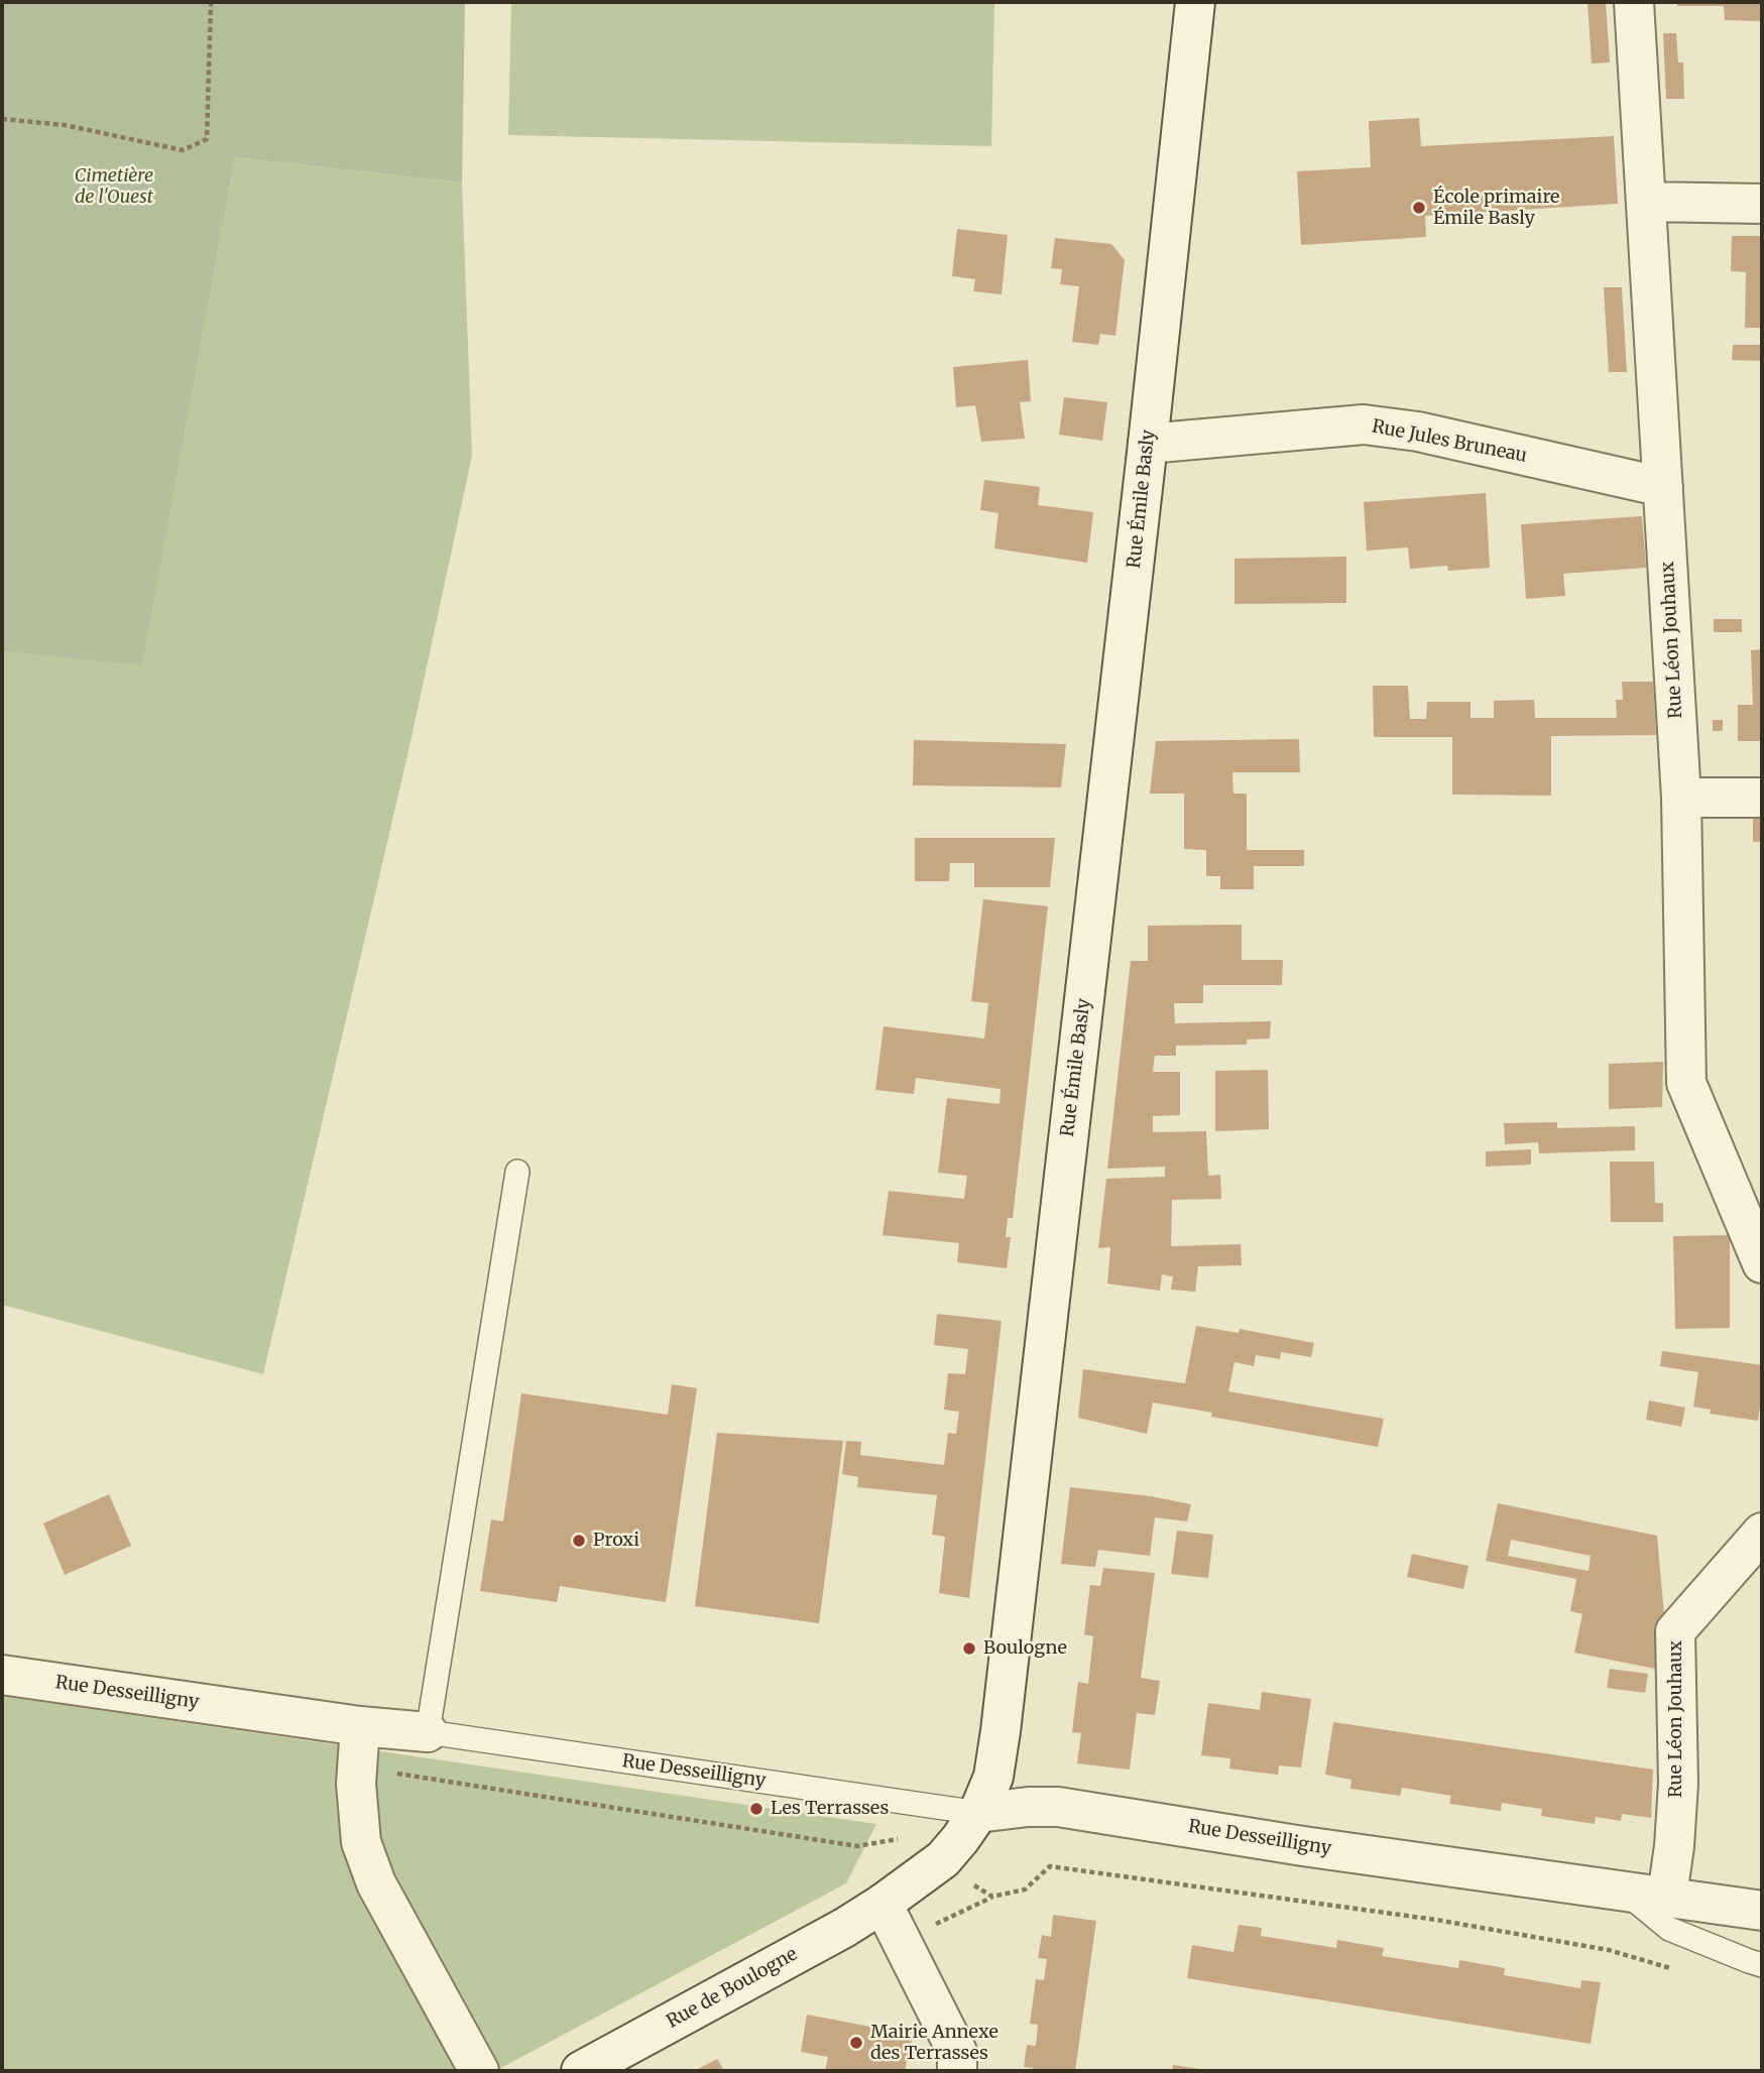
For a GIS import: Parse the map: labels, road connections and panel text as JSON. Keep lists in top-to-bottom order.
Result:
{
  "streets": {
    "street": [
      "Rue Jules Bruneau",
      "Rue Émile Basly",
      "Rue Léon Jouhaux",
      "Rue Desseilligny",
      "Rue de Boulogne"
    ]
  },
  "crossings": [
    ["Rue Jules Bruneau", "Rue Émile Basly"],
    ["Rue Jules Bruneau", "Rue Léon Jouhaux"],
    ["Rue Émile Basly", "Rue Desseilligny"],
    ["Rue Émile Basly", "Rue de Boulogne"],
    ["Rue Léon Jouhaux", "Rue Desseilligny"]
  ],
  "parks": ["Cimetière de l'Ouest"],
  "places": [
    "École primaire Émile Basly",
    "Proxi",
    "Boulogne",
    "Les Terrasses",
    "Mairie Annexe des Terrasses"
  ]
}
